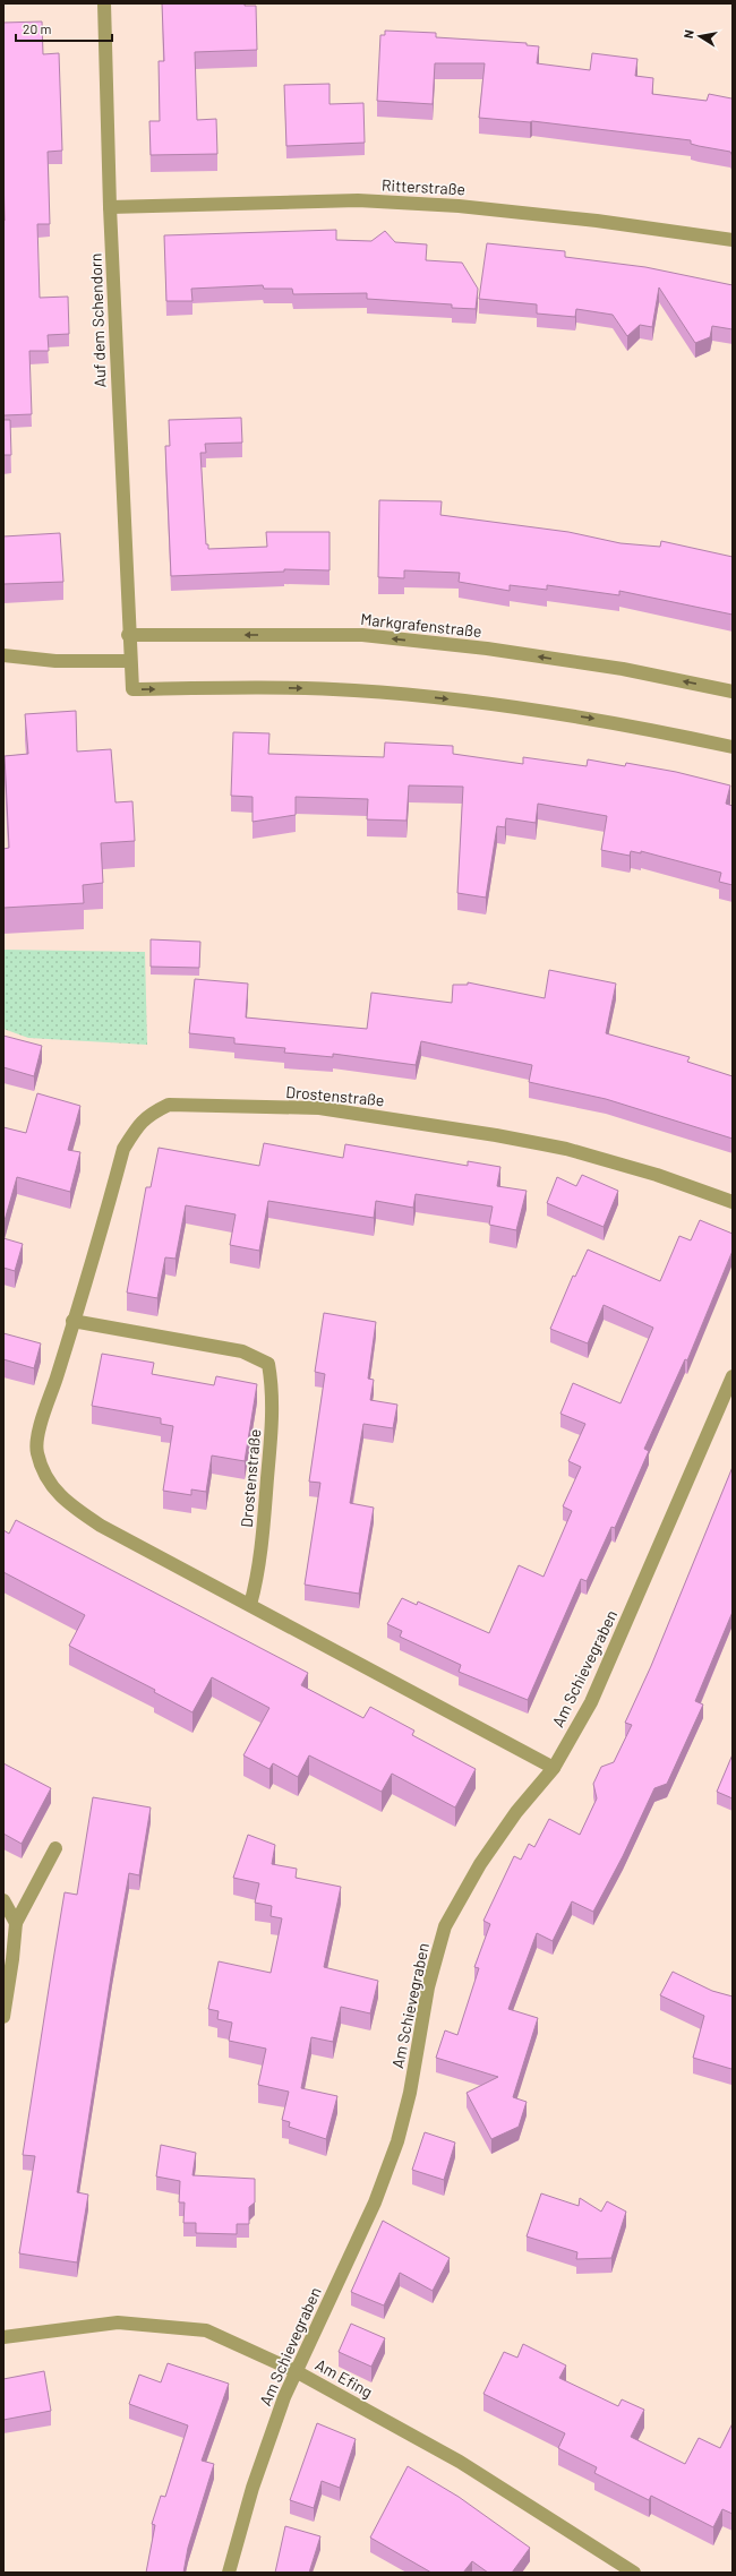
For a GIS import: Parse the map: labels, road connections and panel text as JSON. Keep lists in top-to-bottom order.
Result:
{
  "streets": {
    "street": [
      "Ritterstraße",
      "Auf dem Schendorn",
      "Markgrafenstraße",
      "Drostenstraße",
      "Am Schievegraben",
      "Am Efing"
    ]
  },
  "crossings": [
    ["Ritterstraße", "Auf dem Schendorn"],
    ["Auf dem Schendorn", "Markgrafenstraße"],
    ["Drostenstraße", "Am Schievegraben"],
    ["Am Schievegraben", "Am Efing"]
  ],
  "scale_bar": "20 m",
  "north": "left"
}
